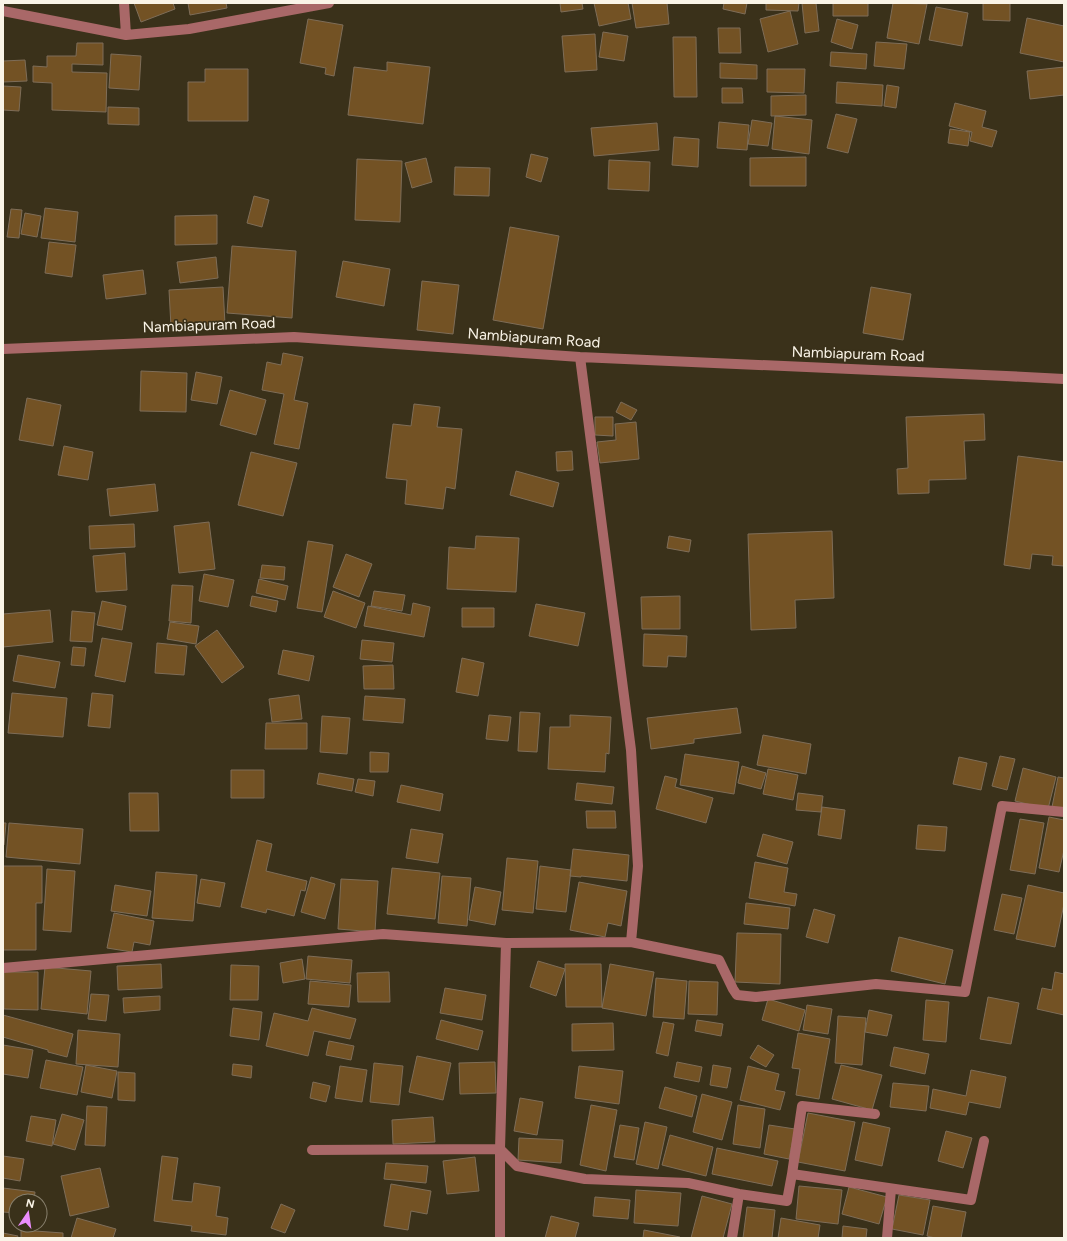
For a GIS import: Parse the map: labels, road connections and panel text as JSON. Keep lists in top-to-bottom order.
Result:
{
  "streets": {
    "street": ["Nambiapuram Road"]
  },
  "north": "top"
}
